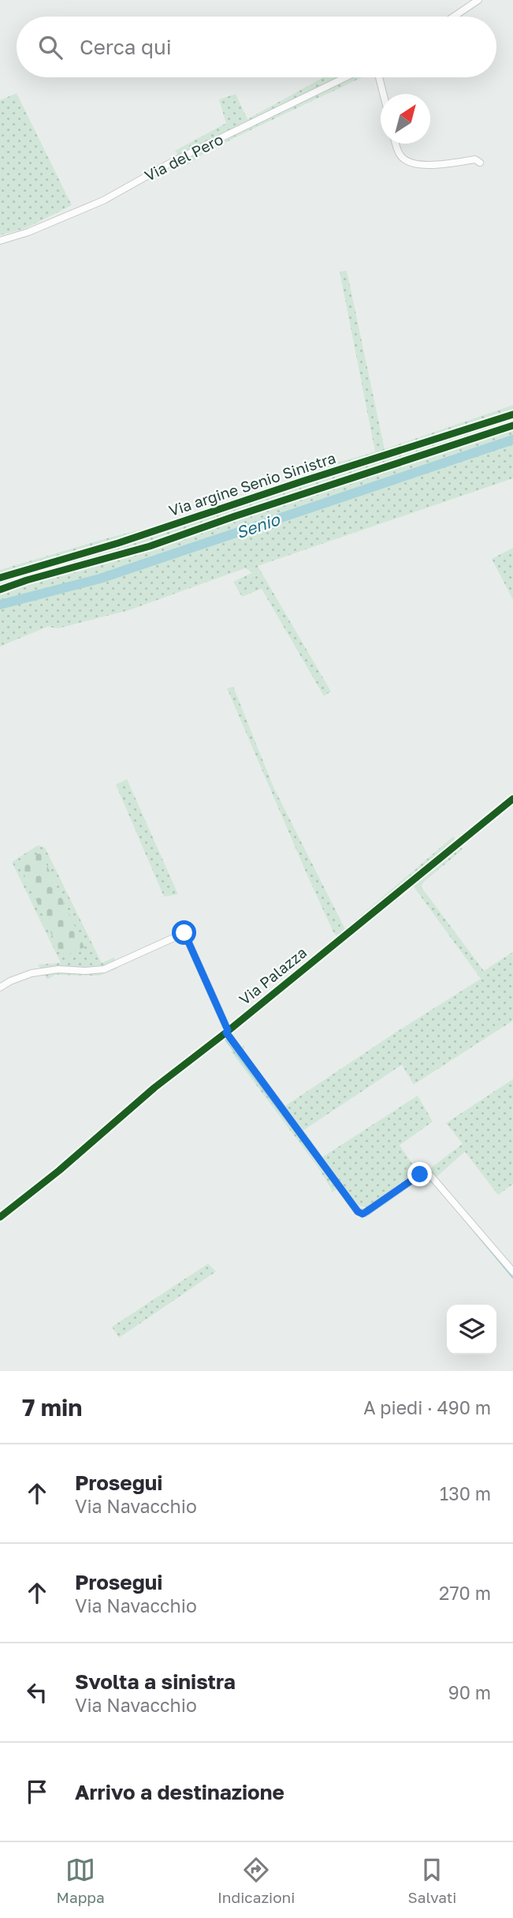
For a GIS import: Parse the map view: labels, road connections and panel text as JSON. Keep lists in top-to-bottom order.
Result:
{
  "streets": {
    "street": ["Via del Pero", "Via argine Senio Sinistra", "Via Palazza"]
  },
  "water": ["Senio"],
  "north": "top right",
  "page": {
    "search": "Cerca qui",
    "heading": ["7 min", "A piedi · 490 m"],
    "list": [
      ["Prosegui", "Via Navacchio", "130 m"],
      ["Prosegui", "Via Navacchio", "270 m"],
      ["Svolta a sinistra", "Via Navacchio", "90 m"],
      "Arrivo a destinazione"
    ],
    "nav": ["Mappa", "Indicazioni", "Salvati"]
  }
}
